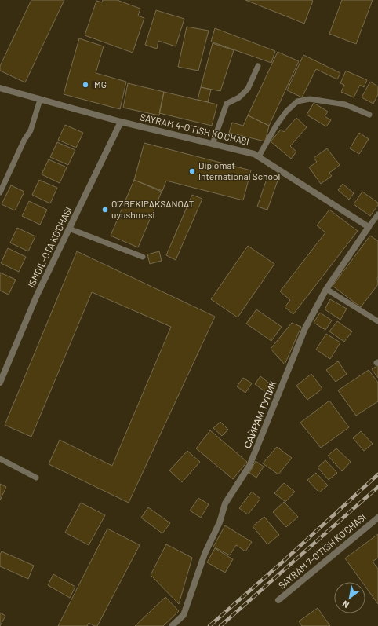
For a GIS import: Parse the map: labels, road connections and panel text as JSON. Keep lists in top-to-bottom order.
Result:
{
  "streets": {
    "street": [
      "SAYRAM 4-O'TISH KO'CHASI",
      "ISMOIL-OTA KO'CHASI",
      "САЙРАМ ТУПИК",
      "SAYRAM 7-O'TISH KO'CHASI"
    ]
  },
  "crossings": [
    ["SAYRAM 4-O'TISH KO'CHASI", "ISMOIL-OTA KO'CHASI"],
    ["SAYRAM 4-O'TISH KO'CHASI", "САЙРАМ ТУПИК"]
  ],
  "places": ["IMG", "Diplomat International School", "O'ZBEKIPAKSANOAT uyushmasi"],
  "north": "bottom left"
}
